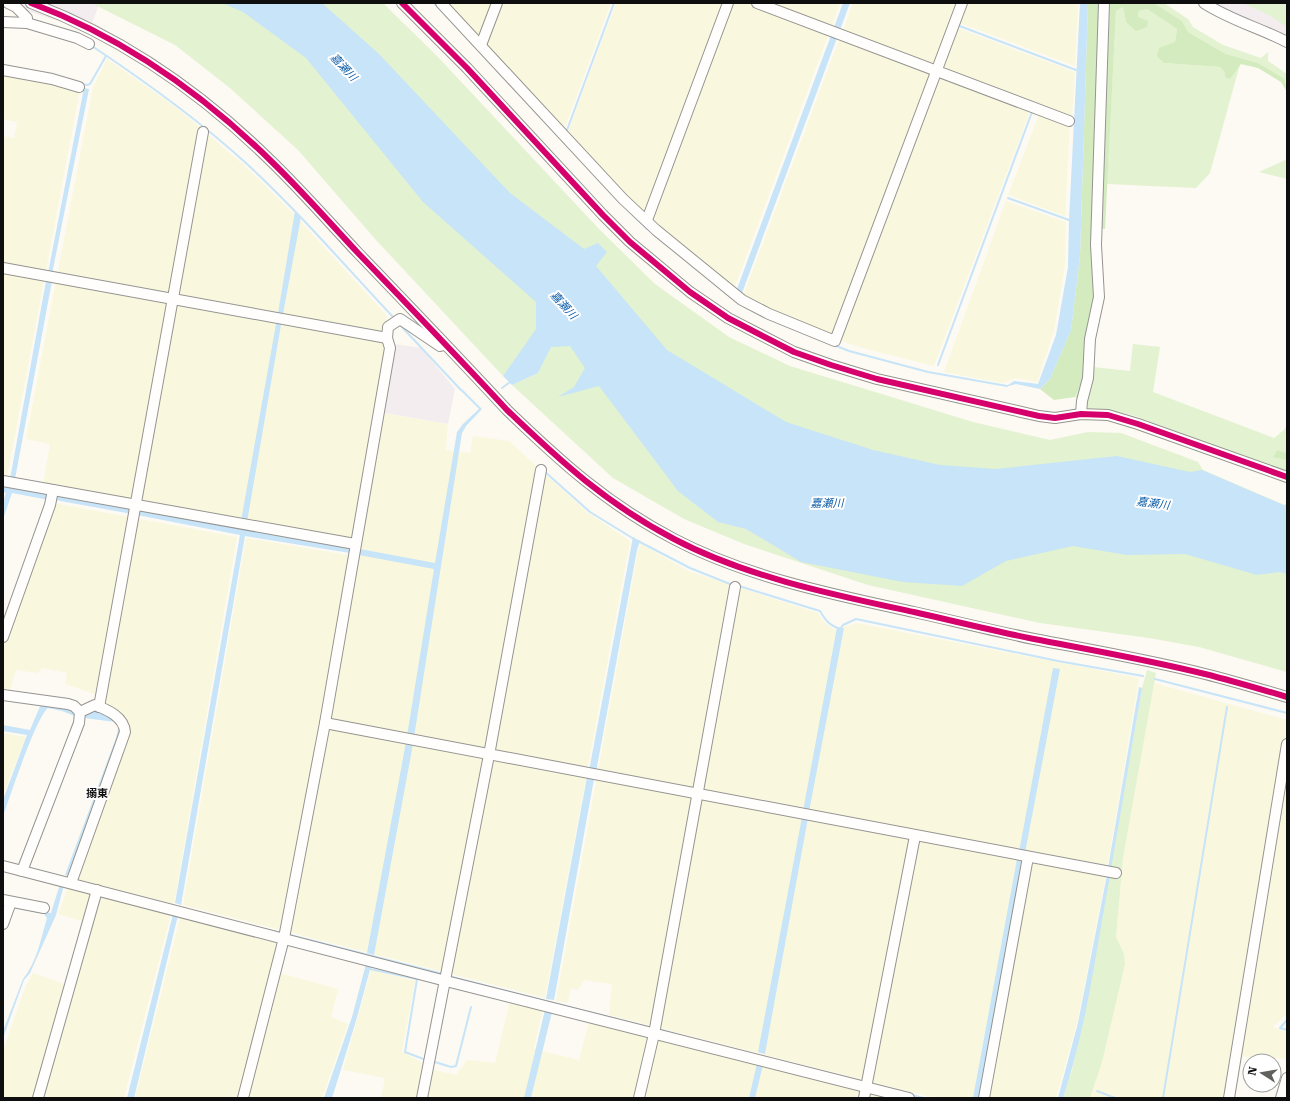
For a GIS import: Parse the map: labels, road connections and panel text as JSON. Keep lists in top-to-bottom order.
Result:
{
  "districts": ["搦東"],
  "water": ["嘉瀬川"],
  "north": "left"
}
